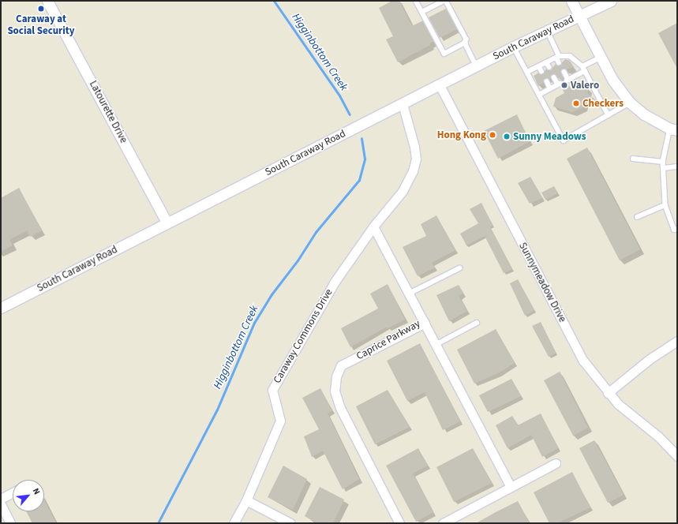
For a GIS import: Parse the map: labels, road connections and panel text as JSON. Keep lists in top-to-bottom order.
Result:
{
  "streets": {
    "street": [
      "South Caraway Road",
      "Latourette Drive",
      "Sunnymeadow Drive",
      "Caraway Commons Drive",
      "Caprice Parkway"
    ]
  },
  "crossings": [
    ["South Caraway Road", "Latourette Drive"],
    ["South Caraway Road", "Sunnymeadow Drive"],
    ["Caraway Commons Drive", "Caprice Parkway"]
  ],
  "water": ["Higginbottom Creek"],
  "places": [
    "Caraway at Social Security",
    "Valero",
    "Checkers",
    "Hong Kong",
    "Sunny Meadows"
  ],
  "north": "top right"
}
